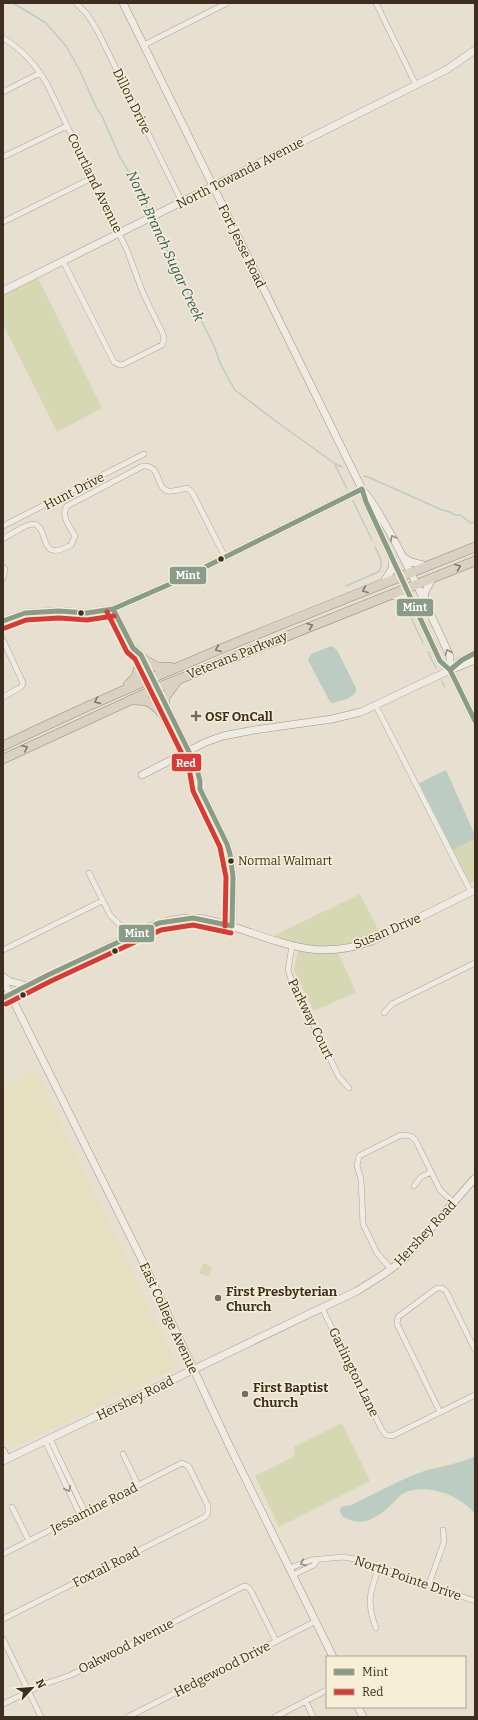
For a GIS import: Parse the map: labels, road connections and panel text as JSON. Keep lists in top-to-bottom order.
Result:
{
  "streets": {
    "highway": ["Veterans Parkway"],
    "main road": [
      "North Towanda Avenue",
      "Fort Jesse Road",
      "Susan Drive",
      "Hershey Road",
      "East College Avenue"
    ],
    "street": [
      "Dillon Drive",
      "Courtland Avenue",
      "Hunt Drive",
      "Parkway Court",
      "Garlington Lane",
      "Jessamine Road",
      "Foxtail Road",
      "North Pointe Drive",
      "Oakwood Avenue",
      "Hedgewood Drive"
    ]
  },
  "crossings": [
    ["Dillon Drive", "North Towanda Avenue"],
    ["North Towanda Avenue", "Courtland Avenue"],
    ["North Towanda Avenue", "Fort Jesse Road"],
    ["Fort Jesse Road", "Veterans Parkway"],
    ["Susan Drive", "Parkway Court"],
    ["Susan Drive", "East College Avenue"],
    ["Hershey Road", "East College Avenue"],
    ["Hershey Road", "Garlington Lane"],
    ["East College Avenue", "North Pointe Drive"],
    ["East College Avenue", "Hedgewood Drive"],
    ["Jessamine Road", "Foxtail Road"],
    ["Oakwood Avenue", "Hedgewood Drive"]
  ],
  "water": ["North Branch Sugar Creek"],
  "places": {
    "health": ["OSF OnCall"],
    "other": ["Normal Walmart", "First Presbyterian Church", "First Baptist Church"]
  },
  "lines": ["transit line Mint", "transit line Red"],
  "legend": ["Mint", "Red"],
  "north": "top right"
}
